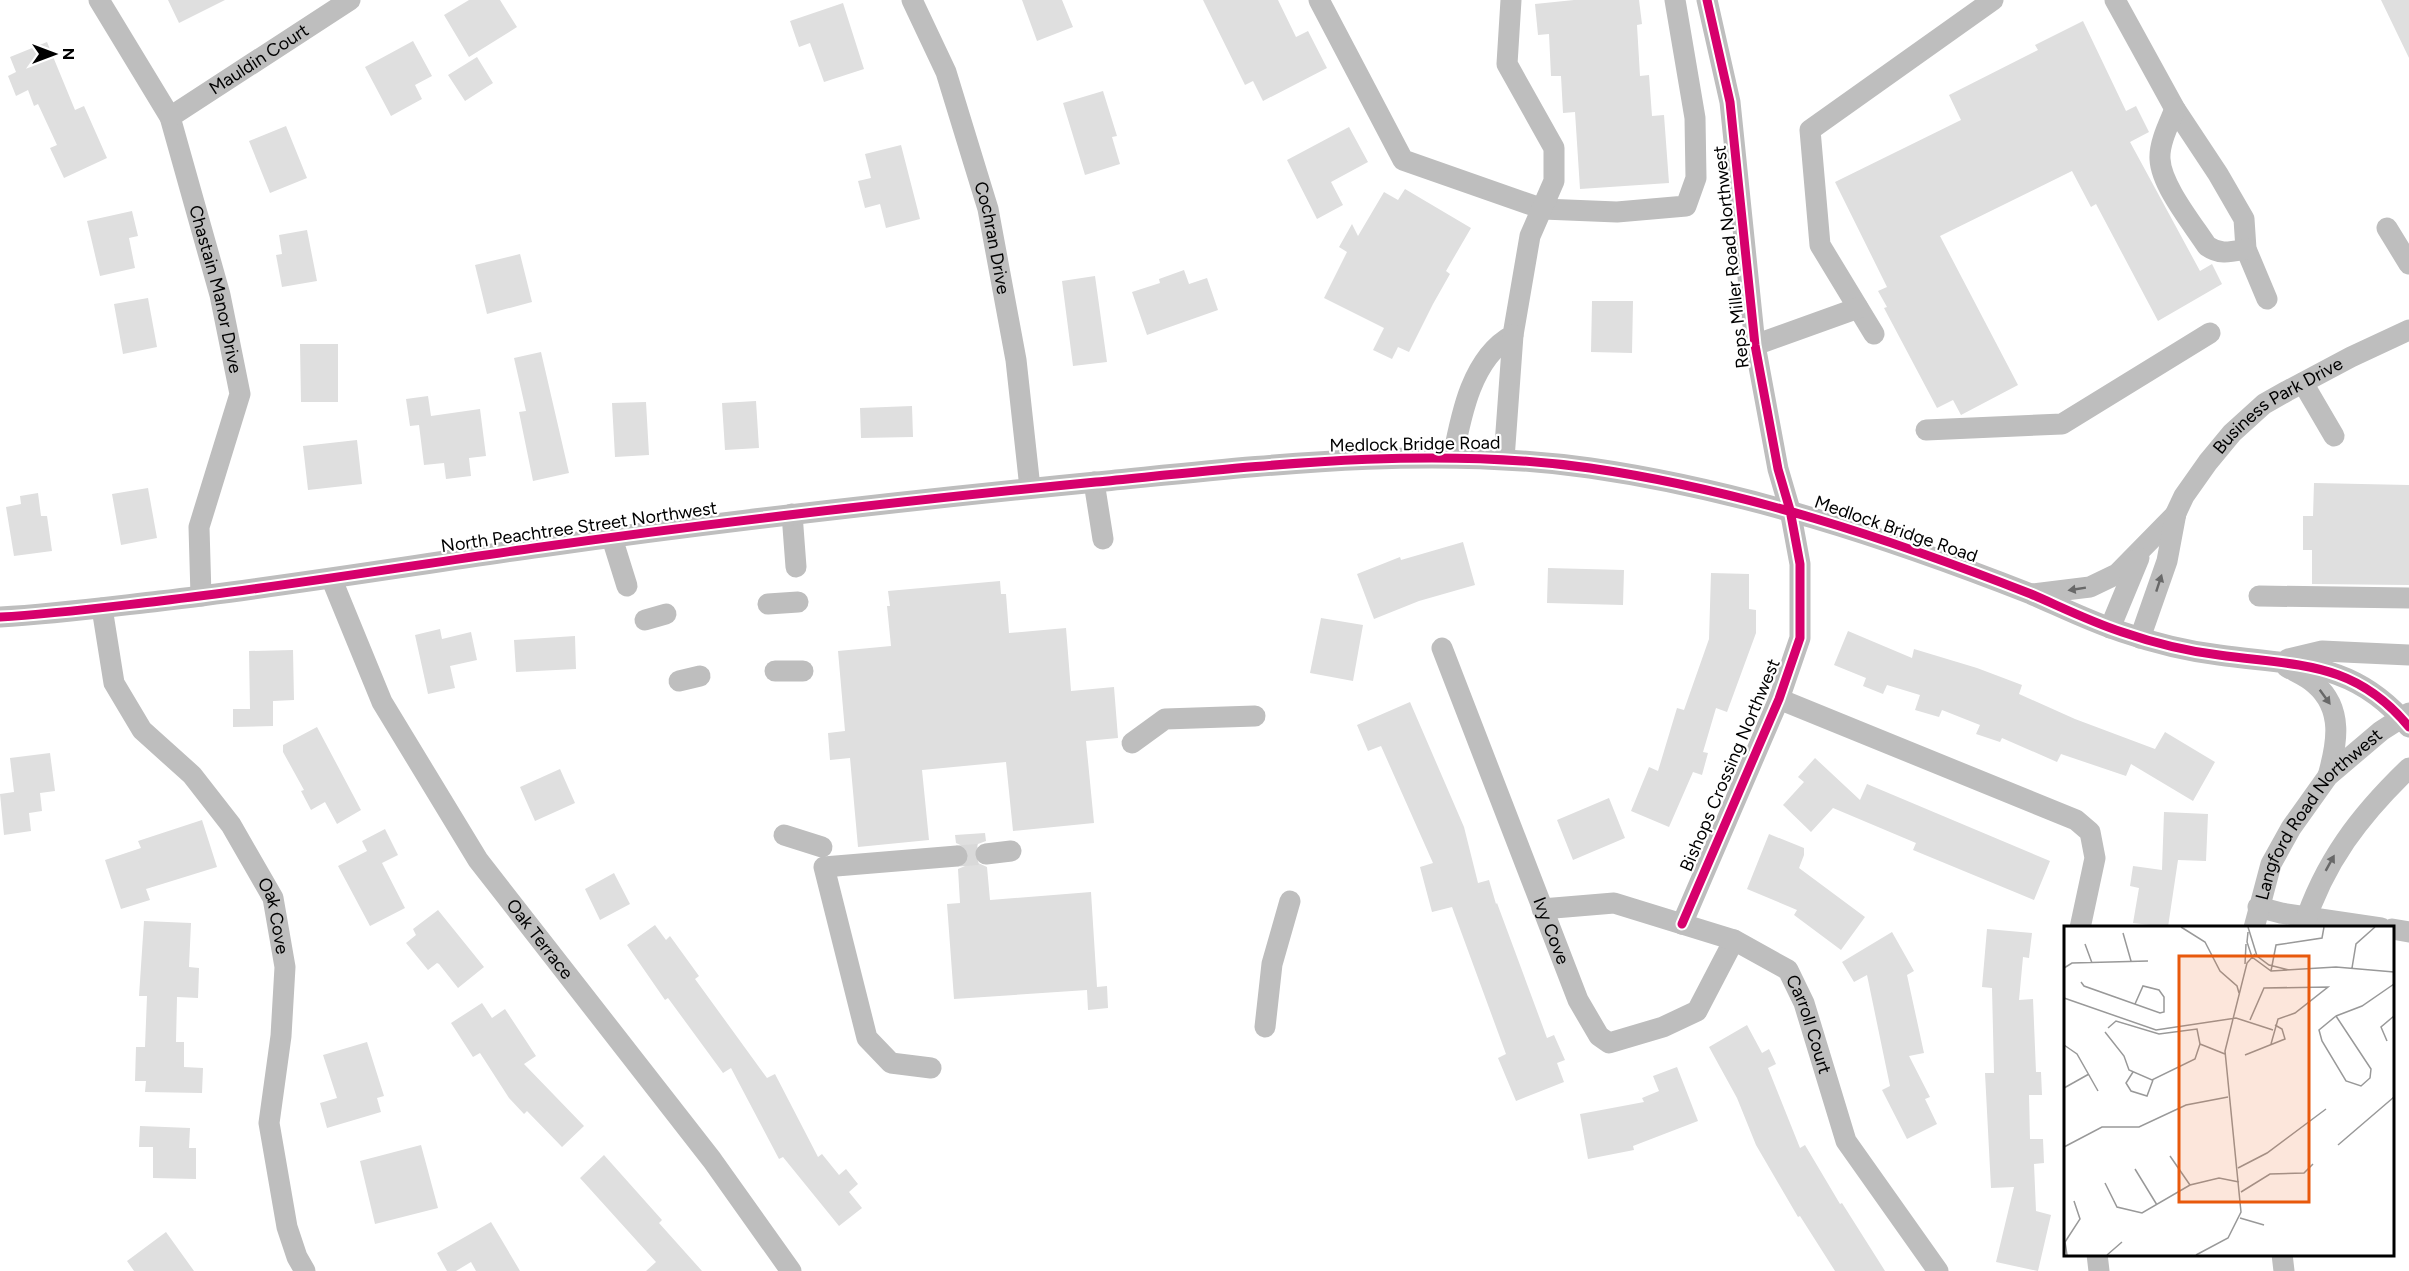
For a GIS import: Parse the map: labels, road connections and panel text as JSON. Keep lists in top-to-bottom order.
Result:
{
  "streets": {
    "street": [
      "Mauldin Court",
      "Cochran Drive",
      "Reps Miller Road Northwest",
      "Chastain Manor Drive",
      "Business Park Drive",
      "Medlock Bridge Road",
      "North Peachtree Street Northwest",
      "Bishops Crossing Northwest",
      "Langford Road Northwest",
      "Oak Cove",
      "Ivy Cove",
      "Oak Terrace",
      "Carroll Court"
    ]
  },
  "crossings": [
    ["Mauldin Court", "Chastain Manor Drive"],
    ["Cochran Drive", "North Peachtree Street Northwest"],
    ["Reps Miller Road Northwest", "Medlock Bridge Road"],
    ["Reps Miller Road Northwest", "Bishops Crossing Northwest"],
    ["Chastain Manor Drive", "North Peachtree Street Northwest"],
    ["Business Park Drive", "Medlock Bridge Road"],
    ["Medlock Bridge Road", "North Peachtree Street Northwest"],
    ["Medlock Bridge Road", "Bishops Crossing Northwest"],
    ["Medlock Bridge Road", "Langford Road Northwest"],
    ["North Peachtree Street Northwest", "Oak Cove"],
    ["North Peachtree Street Northwest", "Oak Terrace"],
    ["Bishops Crossing Northwest", "Carroll Court"],
    ["Ivy Cove", "Carroll Court"]
  ],
  "north": "right"
}
